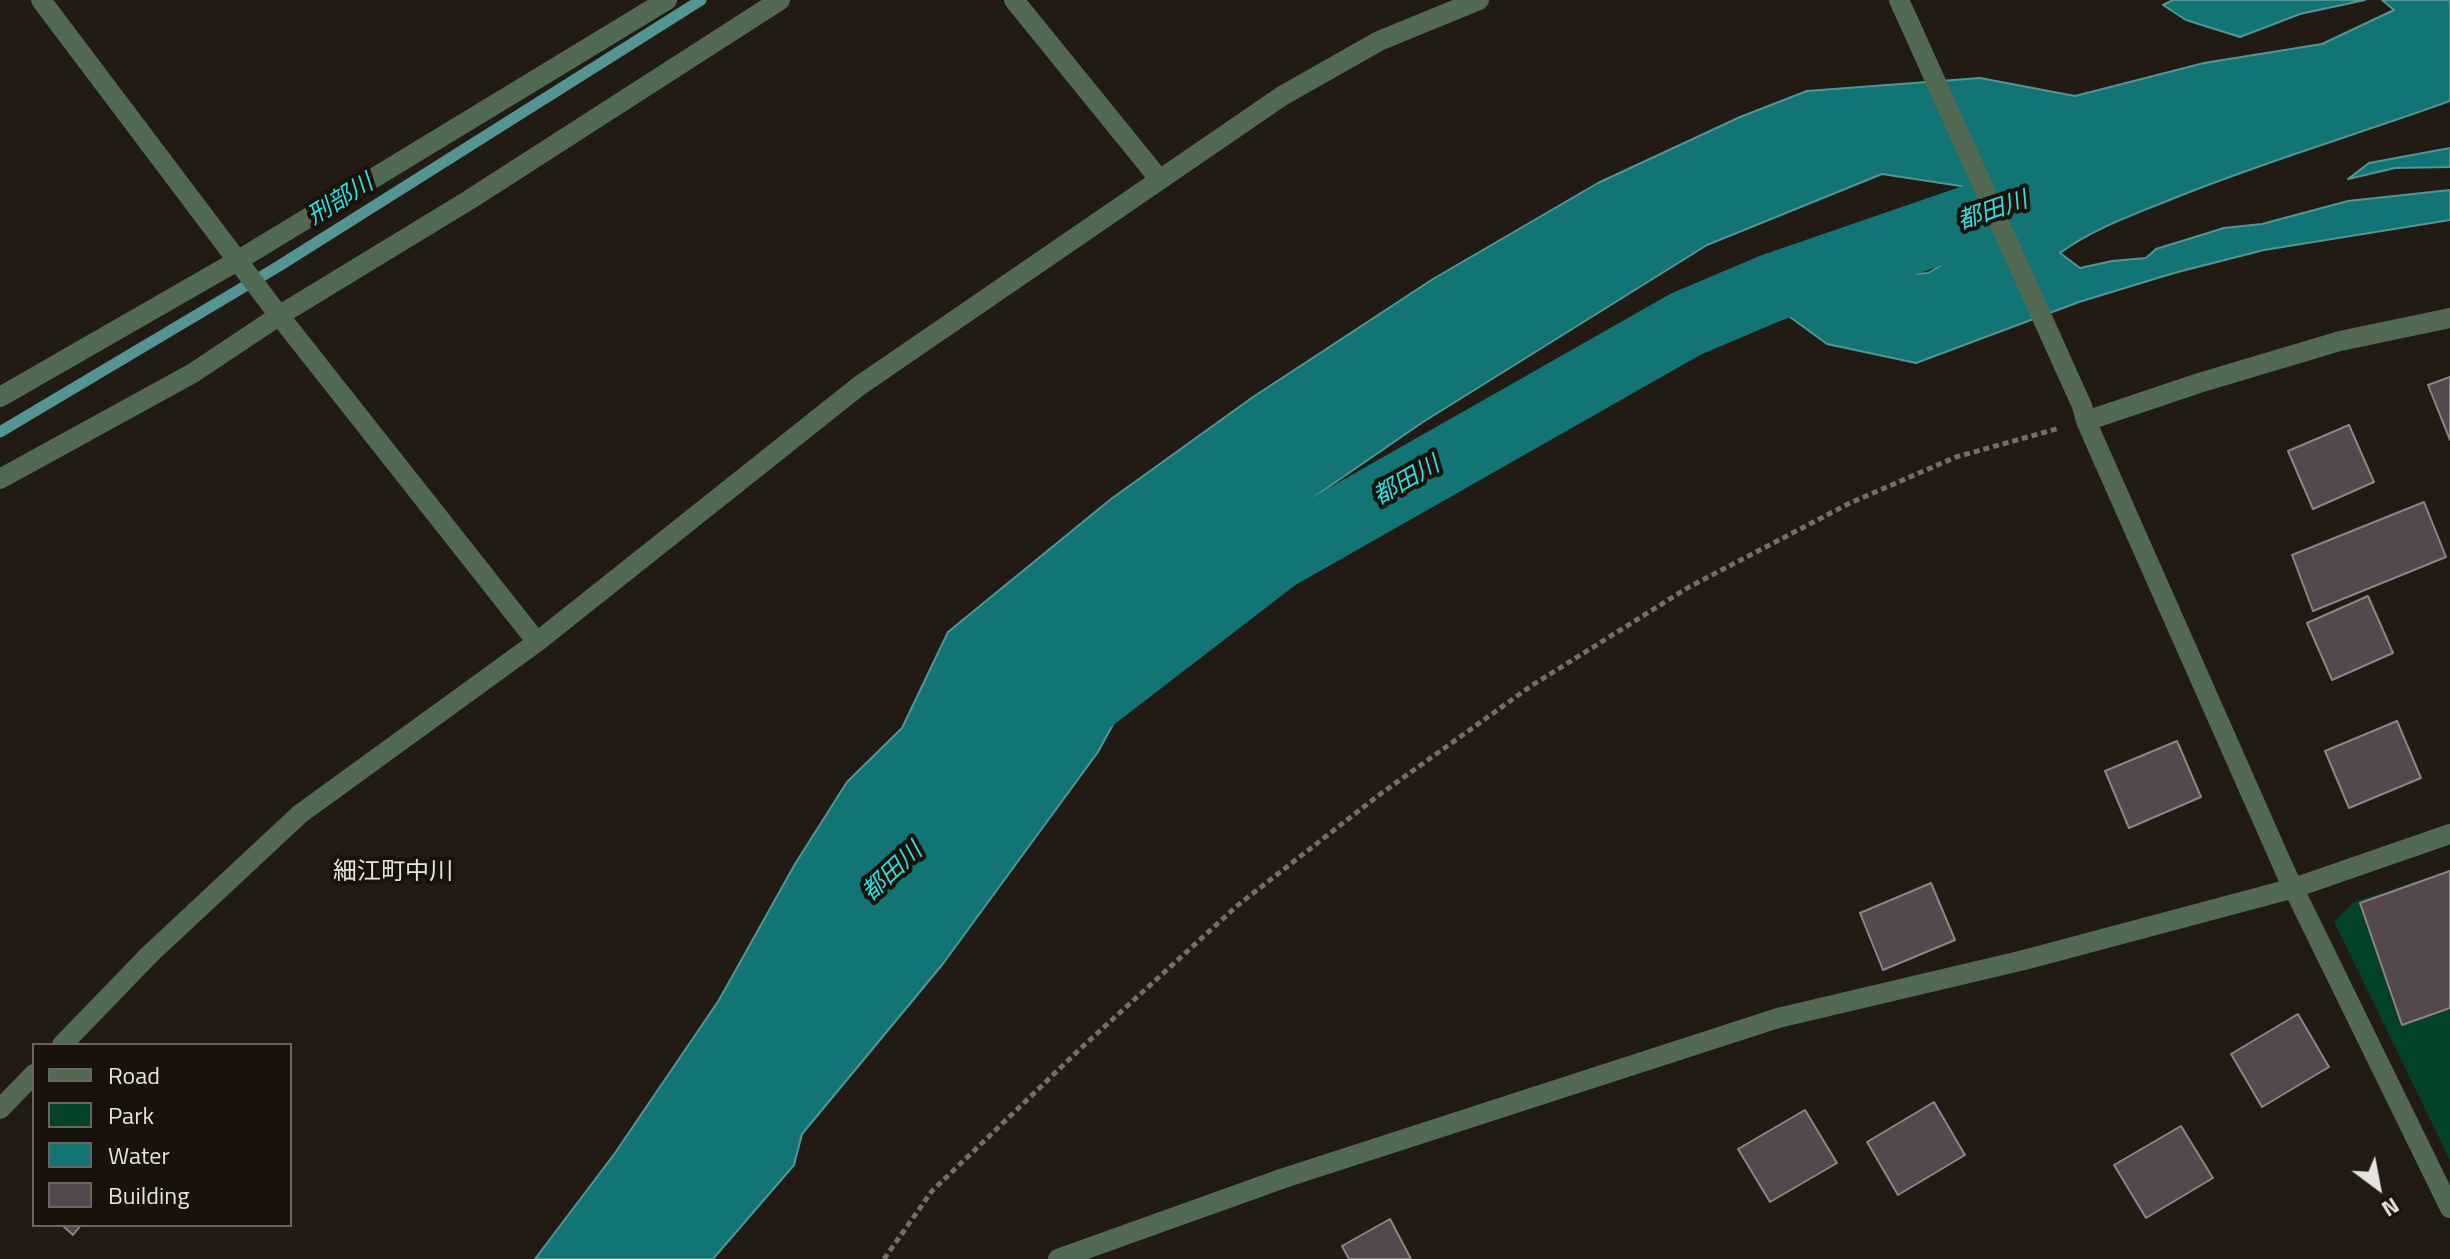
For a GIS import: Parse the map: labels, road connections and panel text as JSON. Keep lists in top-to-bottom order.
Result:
{
  "districts": ["細江町中川"],
  "water": ["刑部川", "都田川"],
  "legend": [
    "Road",
    "Park",
    "Water",
    "Building"
  ],
  "north": "bottom right"
}
